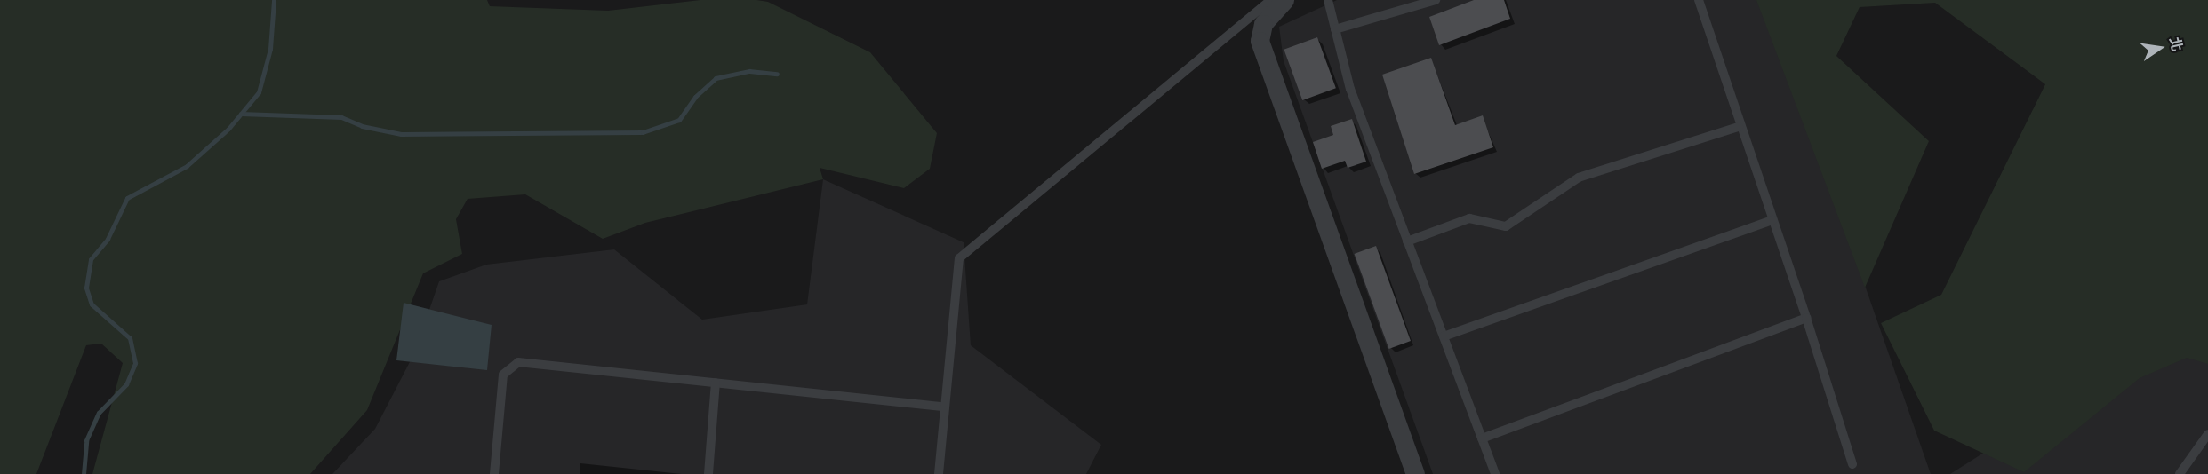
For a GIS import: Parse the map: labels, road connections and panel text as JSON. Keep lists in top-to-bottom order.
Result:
{
  "north": "right"
}
